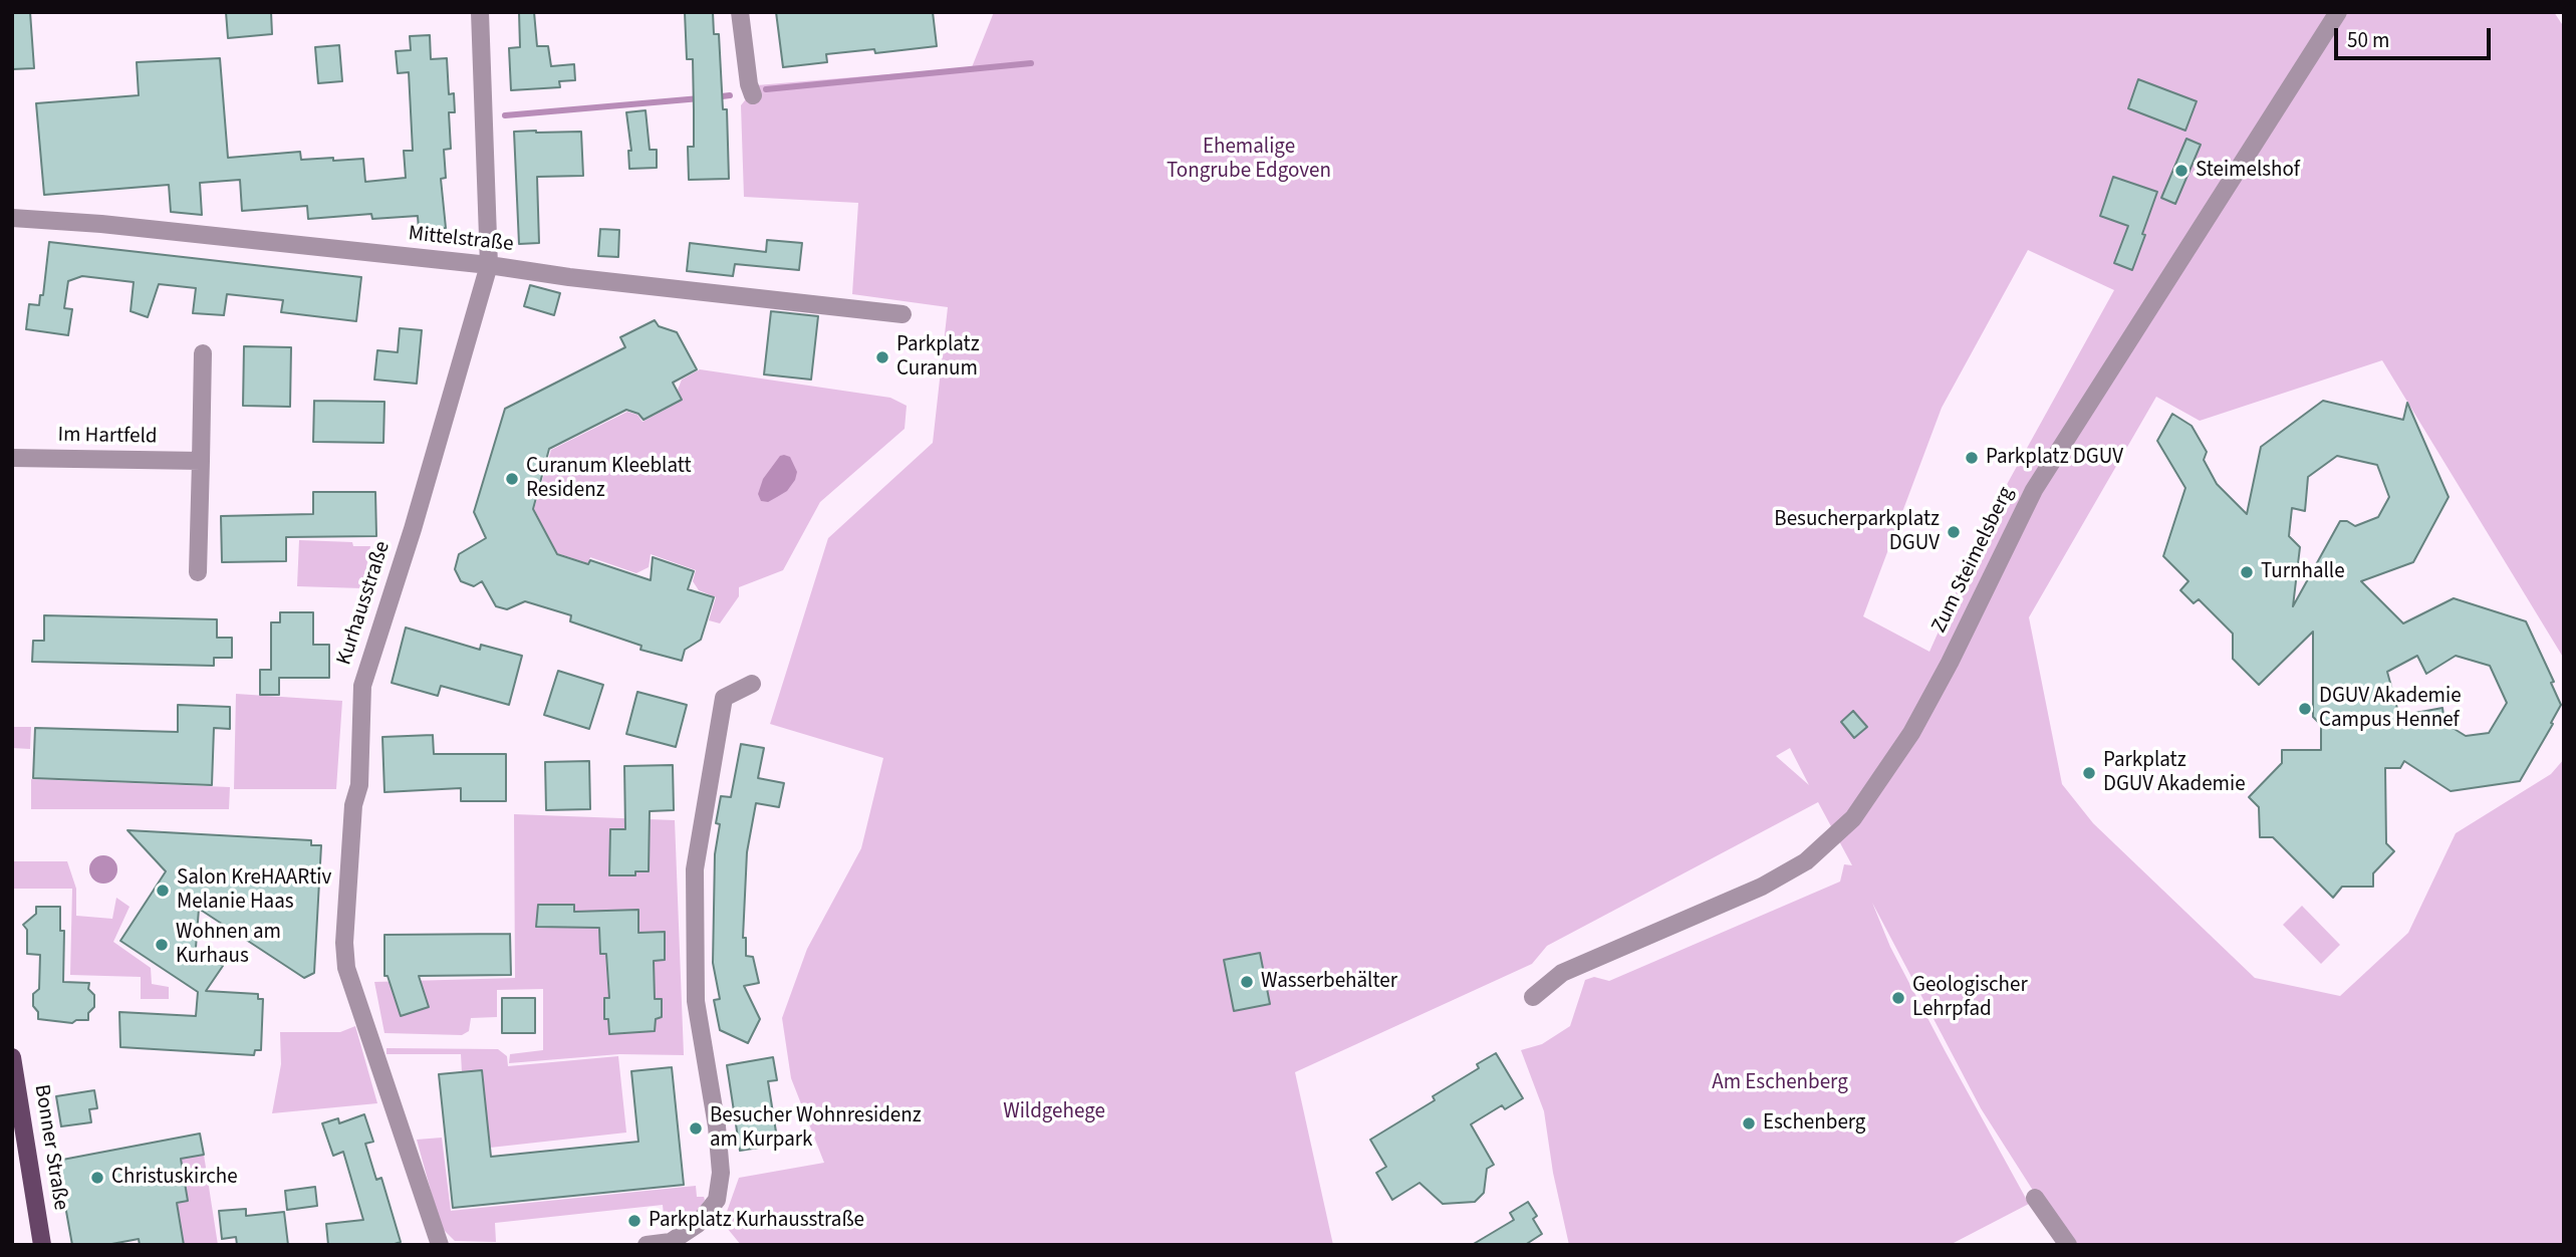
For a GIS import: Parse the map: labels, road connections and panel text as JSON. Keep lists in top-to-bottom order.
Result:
{
  "streets": {
    "main road": ["Bonner Straße"],
    "street": [
      "Mittelstraße",
      "Im Hartfeld",
      "Zum Steimelsberg",
      "Kurhausstraße"
    ]
  },
  "crossings": [
    ["Mittelstraße", "Kurhausstraße"]
  ],
  "parks": ["Ehemalige Tongrube Edgoven", "Am Eschenberg", "Wildgehege"],
  "places": [
    "Steimelshof",
    "Parkplatz Curanum",
    "Parkplatz DGUV",
    "Curanum Kleeblatt Residenz",
    "Besucherparkplatz DGUV",
    "Turnhalle",
    "DGUV Akademie Campus Hennef",
    "Parkplatz DGUV Akademie",
    "Salon KreHAARtiv Melanie Haas",
    "Wohnen am Kurhaus",
    "Wasserbehälter",
    "Geologischer Lehrpfad",
    "Eschenberg",
    "Besucher Wohnresidenz am Kurpark",
    "Christuskirche",
    "Parkplatz Kurhausstraße"
  ],
  "scale_bar": "50 m"
}
